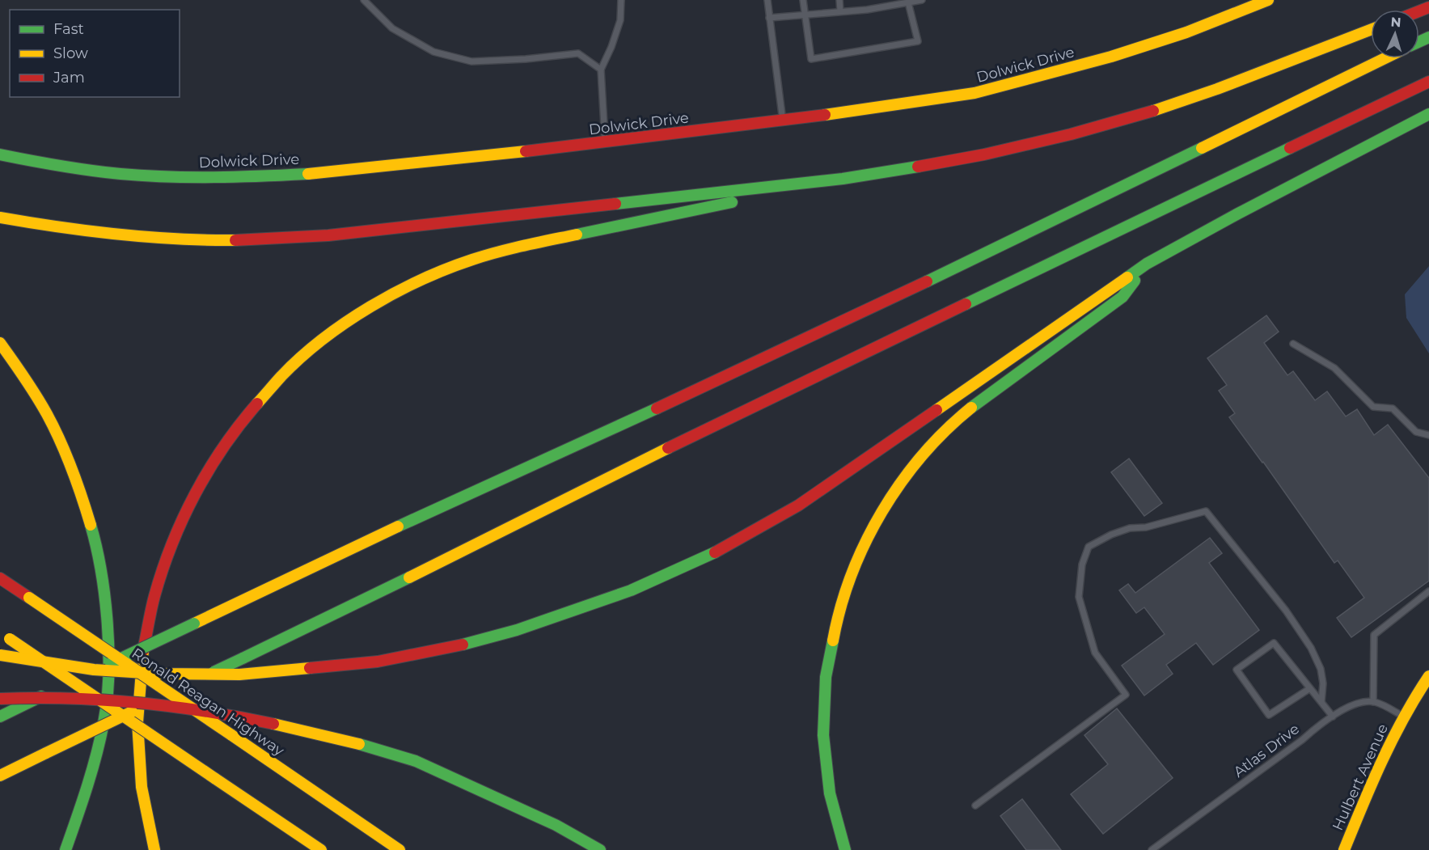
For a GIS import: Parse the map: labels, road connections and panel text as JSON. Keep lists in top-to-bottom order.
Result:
{
  "streets": {
    "main road": ["Dolwick Drive", "Ronald Reagan Highway", "Hulbert Avenue"],
    "lane": ["Atlas Drive"]
  },
  "legend": ["Fast", "Slow", "Jam"],
  "north": "top"
}
